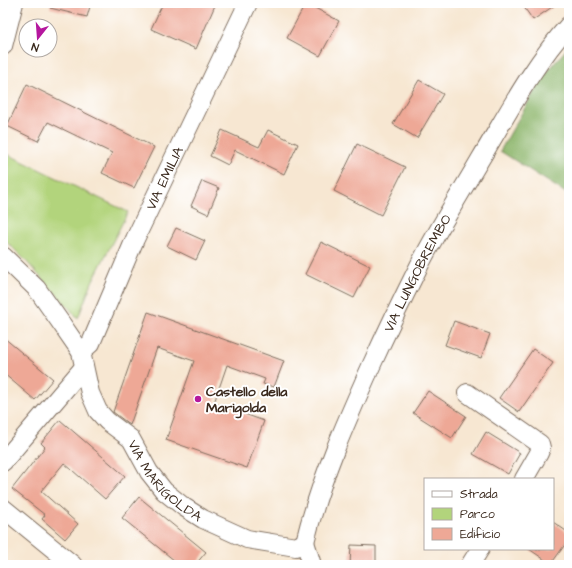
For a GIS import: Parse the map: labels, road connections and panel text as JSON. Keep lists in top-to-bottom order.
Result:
{
  "streets": {
    "street": ["VIA EMILIA", "VIA LUNGOBREMBO", "VIA MARIGOLDA"]
  },
  "crossings": [
    ["VIA EMILIA", "VIA MARIGOLDA"],
    ["VIA LUNGOBREMBO", "VIA MARIGOLDA"]
  ],
  "places": ["Castello della Marigolda"],
  "legend": ["Strada", "Parco", "Edificio"],
  "north": "bottom"
}
